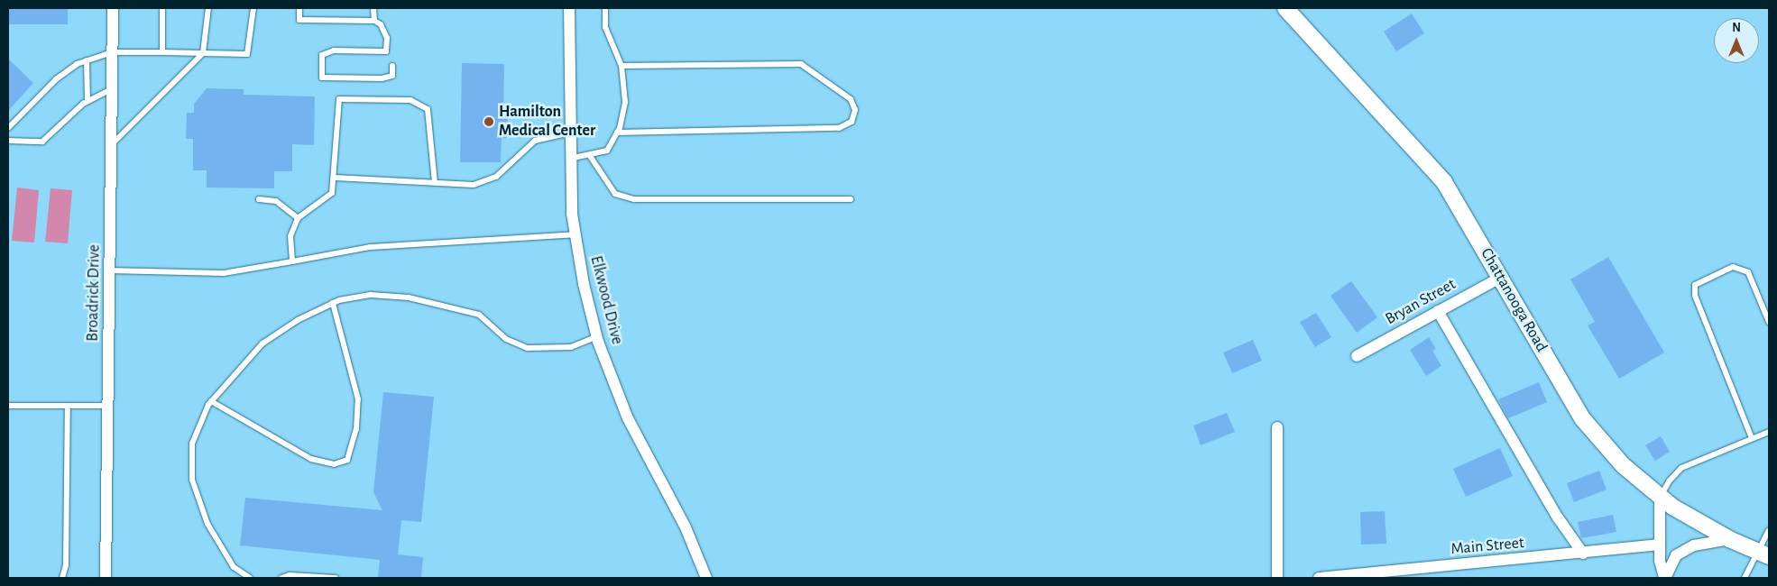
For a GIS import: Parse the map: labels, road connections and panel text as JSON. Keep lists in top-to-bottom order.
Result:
{
  "streets": {
    "main road": ["Chattanooga Road"],
    "street": [
      "Broadrick Drive",
      "Elkwood Drive",
      "Bryan Street",
      "Main Street"
    ]
  },
  "crossings": [
    ["Chattanooga Road", "Bryan Street"]
  ],
  "places": ["Hamilton Medical Center"],
  "north": "top"
}
